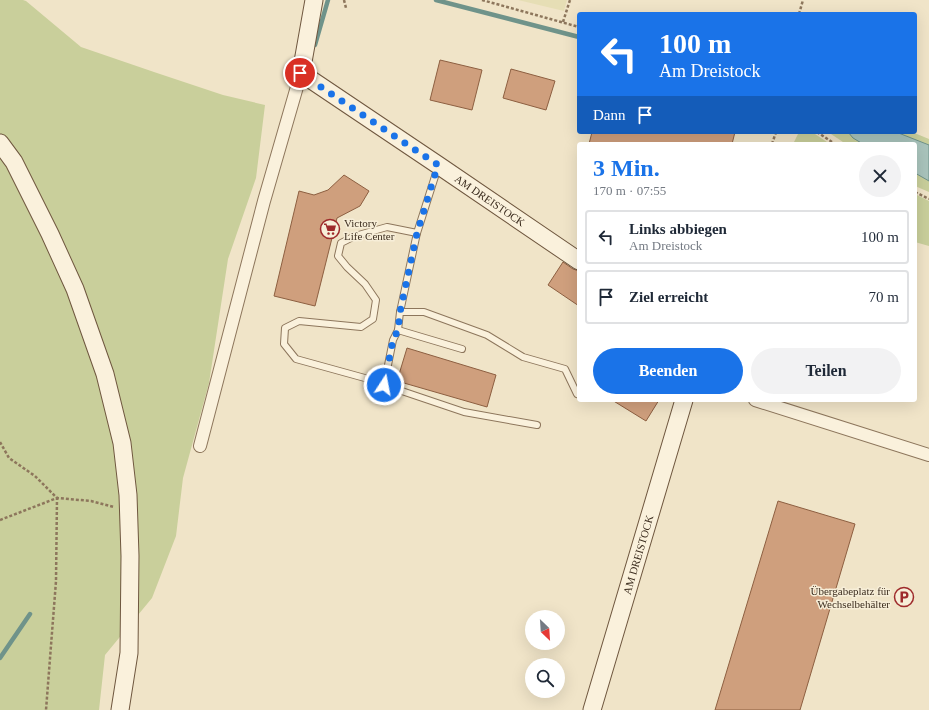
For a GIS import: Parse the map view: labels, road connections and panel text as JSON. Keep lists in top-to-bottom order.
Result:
{
  "streets": {
    "street": ["AM DREISTOCK"]
  },
  "places": {
    "supermarket": ["Victory Life Center"],
    "parking": ["Übergabeplatz für Wechselbehälter"]
  },
  "north": "bottom right",
  "page": {
    "turn": ["100 m", "Am Dreistock"],
    "then": "Dann",
    "heading": ["3 Min.", "170 m · 07:55"],
    "list": [
      {
        "name": "Links abbiegen",
        "note": "Am Dreistock",
        "value": "100 m"
      },
      {
        "name": "Ziel erreicht",
        "value": "70 m"
      }
    ],
    "buttons": ["Beenden", "Teilen"]
  }
}
